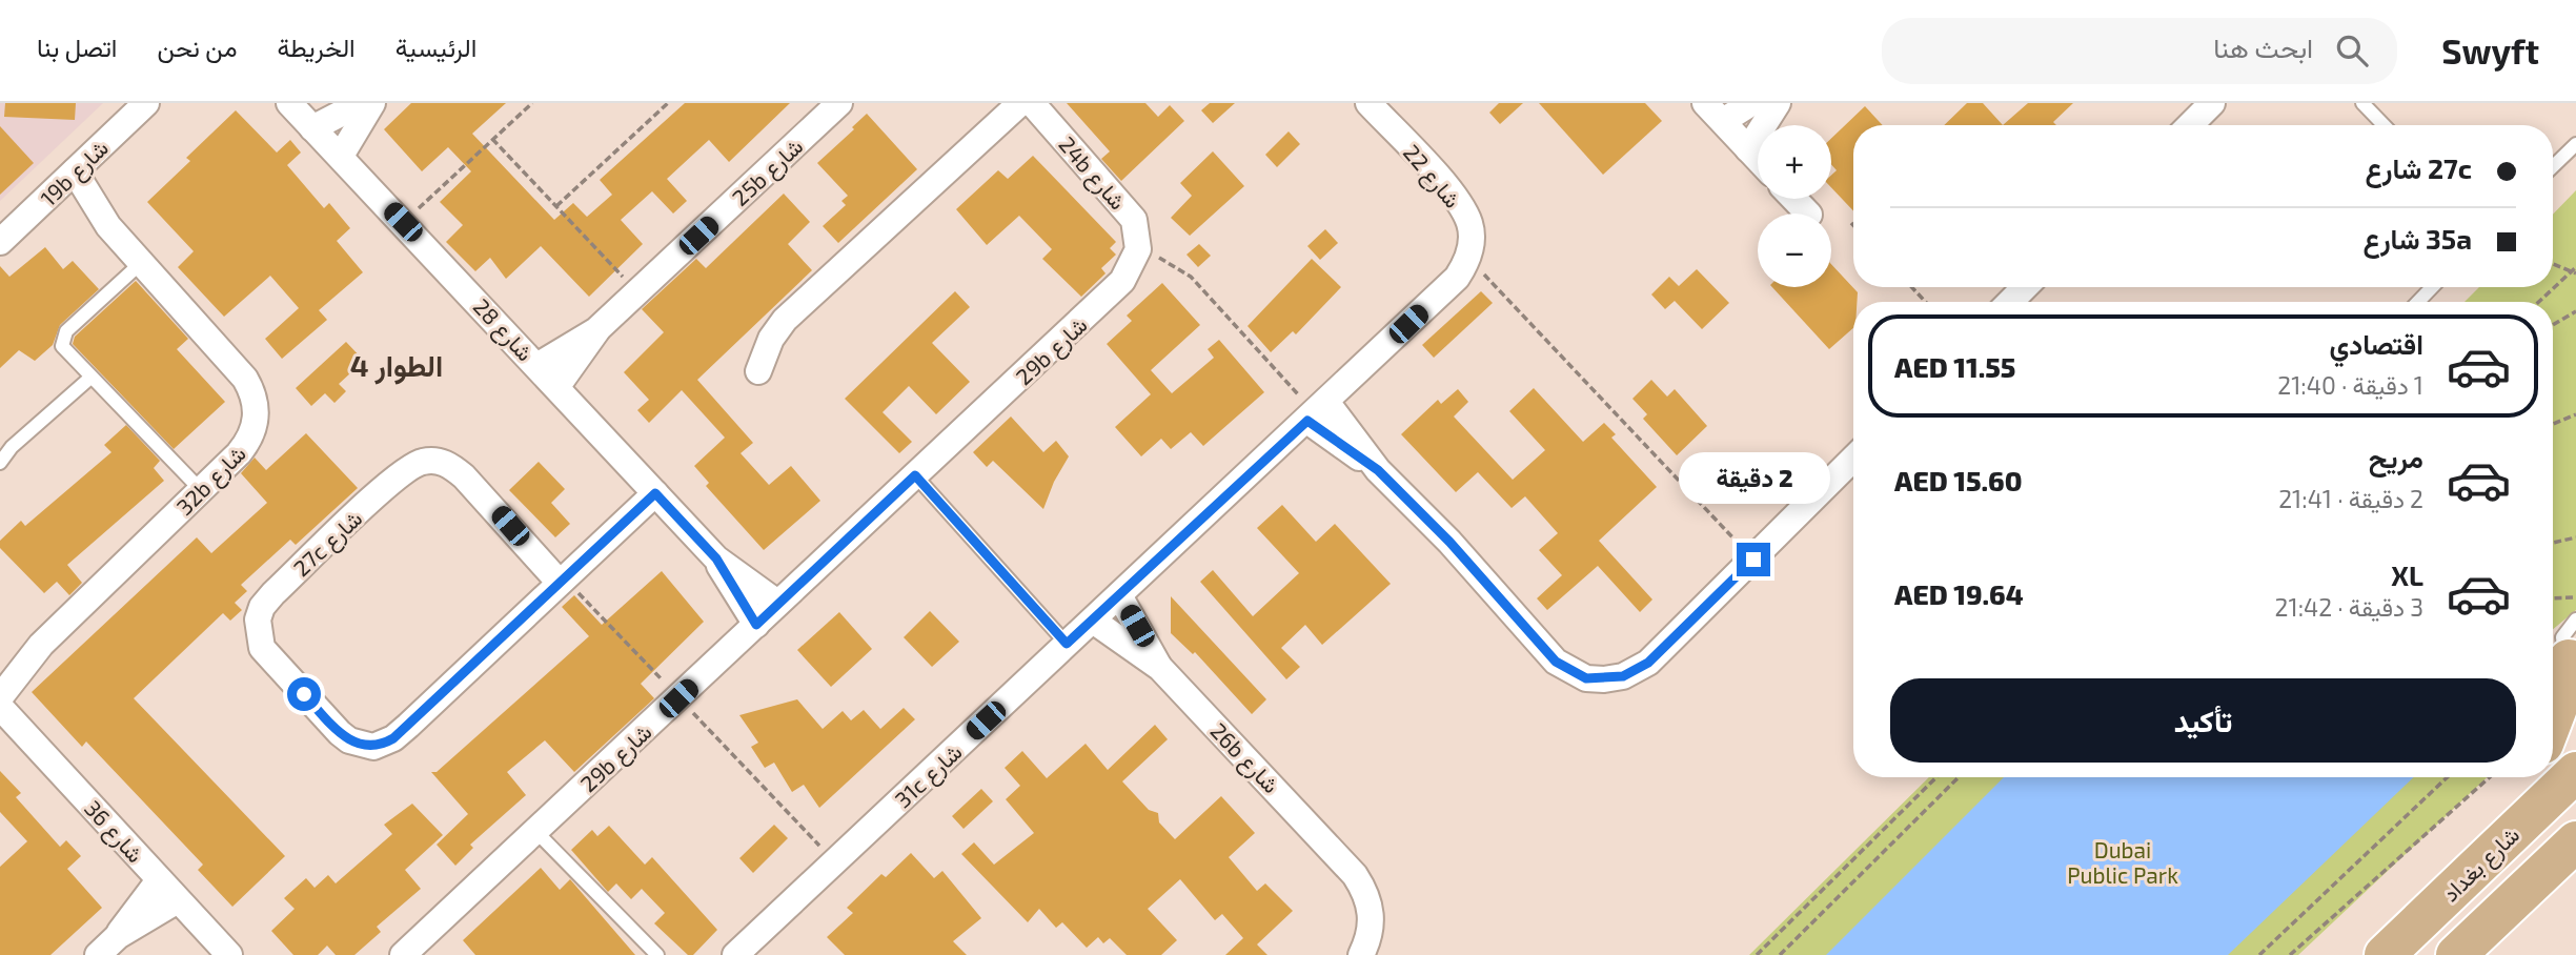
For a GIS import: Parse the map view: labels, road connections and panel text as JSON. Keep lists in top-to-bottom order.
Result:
{
  "streets": {
    "main road": ["شارع بغداد"],
    "street": [
      "25b شارع",
      "19b شارع",
      "24b شارع",
      "شارع 22",
      "شارع 28",
      "29b شارع",
      "32b شارع",
      "27c شارع",
      "26b شارع",
      "31c شارع",
      "شارع 36"
    ]
  },
  "crossings": [
    ["25b شارع", "شارع 28"],
    ["19b شارع", "32b شارع"],
    ["24b شارع", "29b شارع"],
    ["شارع 22", "31c شارع"],
    ["شارع 28", "29b شارع"],
    ["شارع 28", "27c شارع"],
    ["26b شارع", "31c شارع"]
  ],
  "districts": ["الطوار 4"],
  "parks": ["Dubai Public Park"],
  "page": {
    "header": "Swyft",
    "search": "ابحث هنا",
    "nav": [
      "الرئيسية",
      "الخريطة",
      "من نحن",
      "اتصل بنا"
    ],
    "map_buttons": ["+", "−"],
    "banner": ["27c شارع", "35a شارع"],
    "list": [
      {
        "name": "اقتصادي",
        "note": "1 دقيقة · 21:40",
        "value": "AED 11.55"
      },
      {
        "name": "مريح",
        "note": "2 دقيقة · 21:41",
        "value": "AED 15.60"
      },
      {
        "name": "XL",
        "note": "3 دقيقة · 21:42",
        "value": "AED 19.64"
      }
    ],
    "bubble": "2 دقيقة",
    "buttons": "تأكيد"
  }
}
